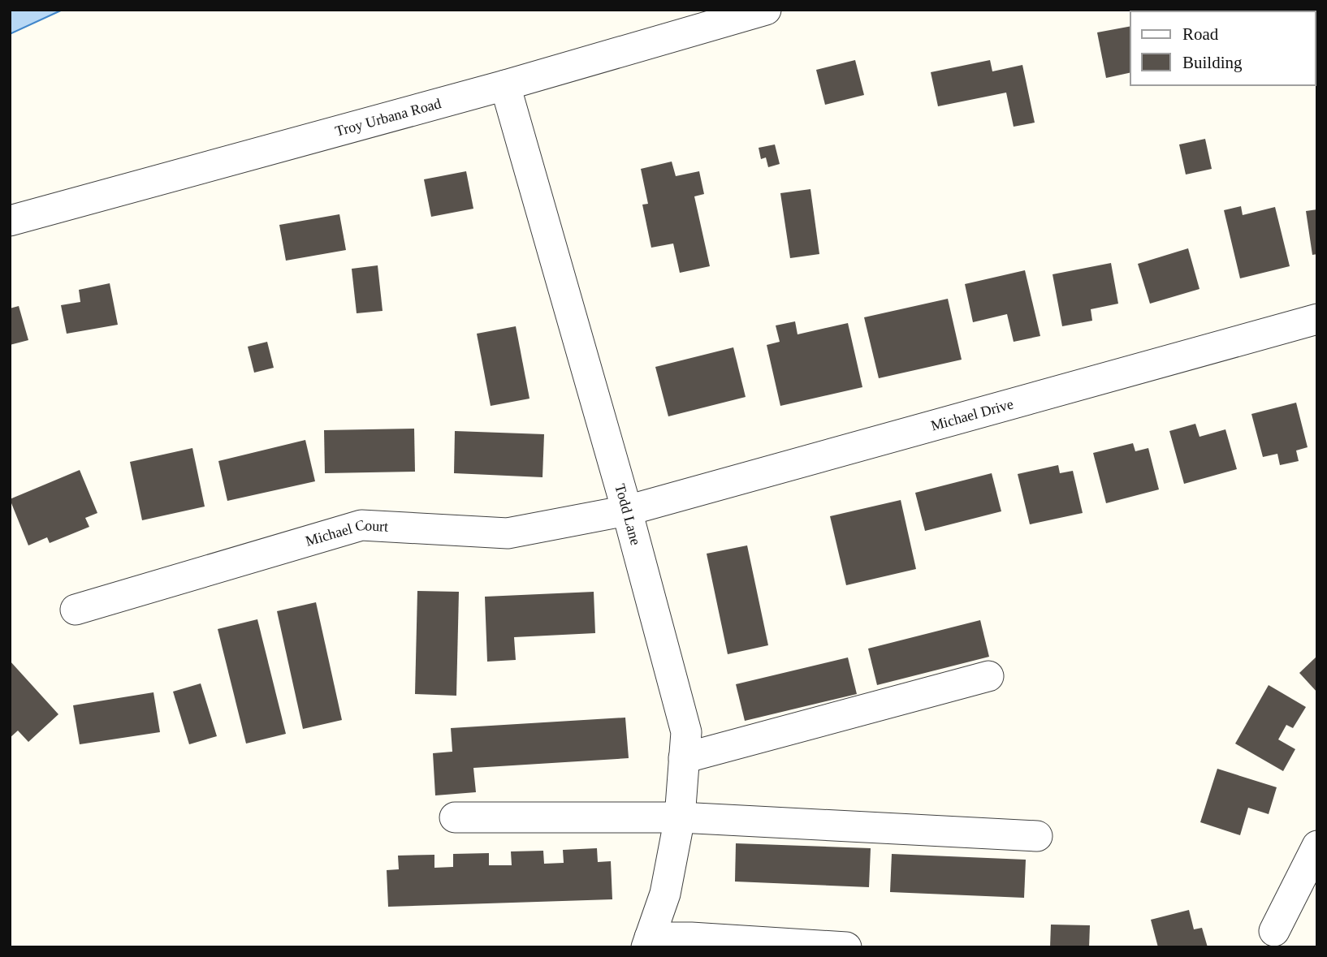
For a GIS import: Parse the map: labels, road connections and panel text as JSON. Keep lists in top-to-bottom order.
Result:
{
  "streets": {
    "street": [
      "Troy Urbana Road",
      "Michael Drive",
      "Todd Lane",
      "Michael Court"
    ]
  },
  "crossings": [
    ["Troy Urbana Road", "Todd Lane"],
    ["Michael Drive", "Todd Lane"],
    ["Michael Drive", "Michael Court"],
    ["Todd Lane", "Michael Court"]
  ],
  "legend": ["Road", "Building"]
}
